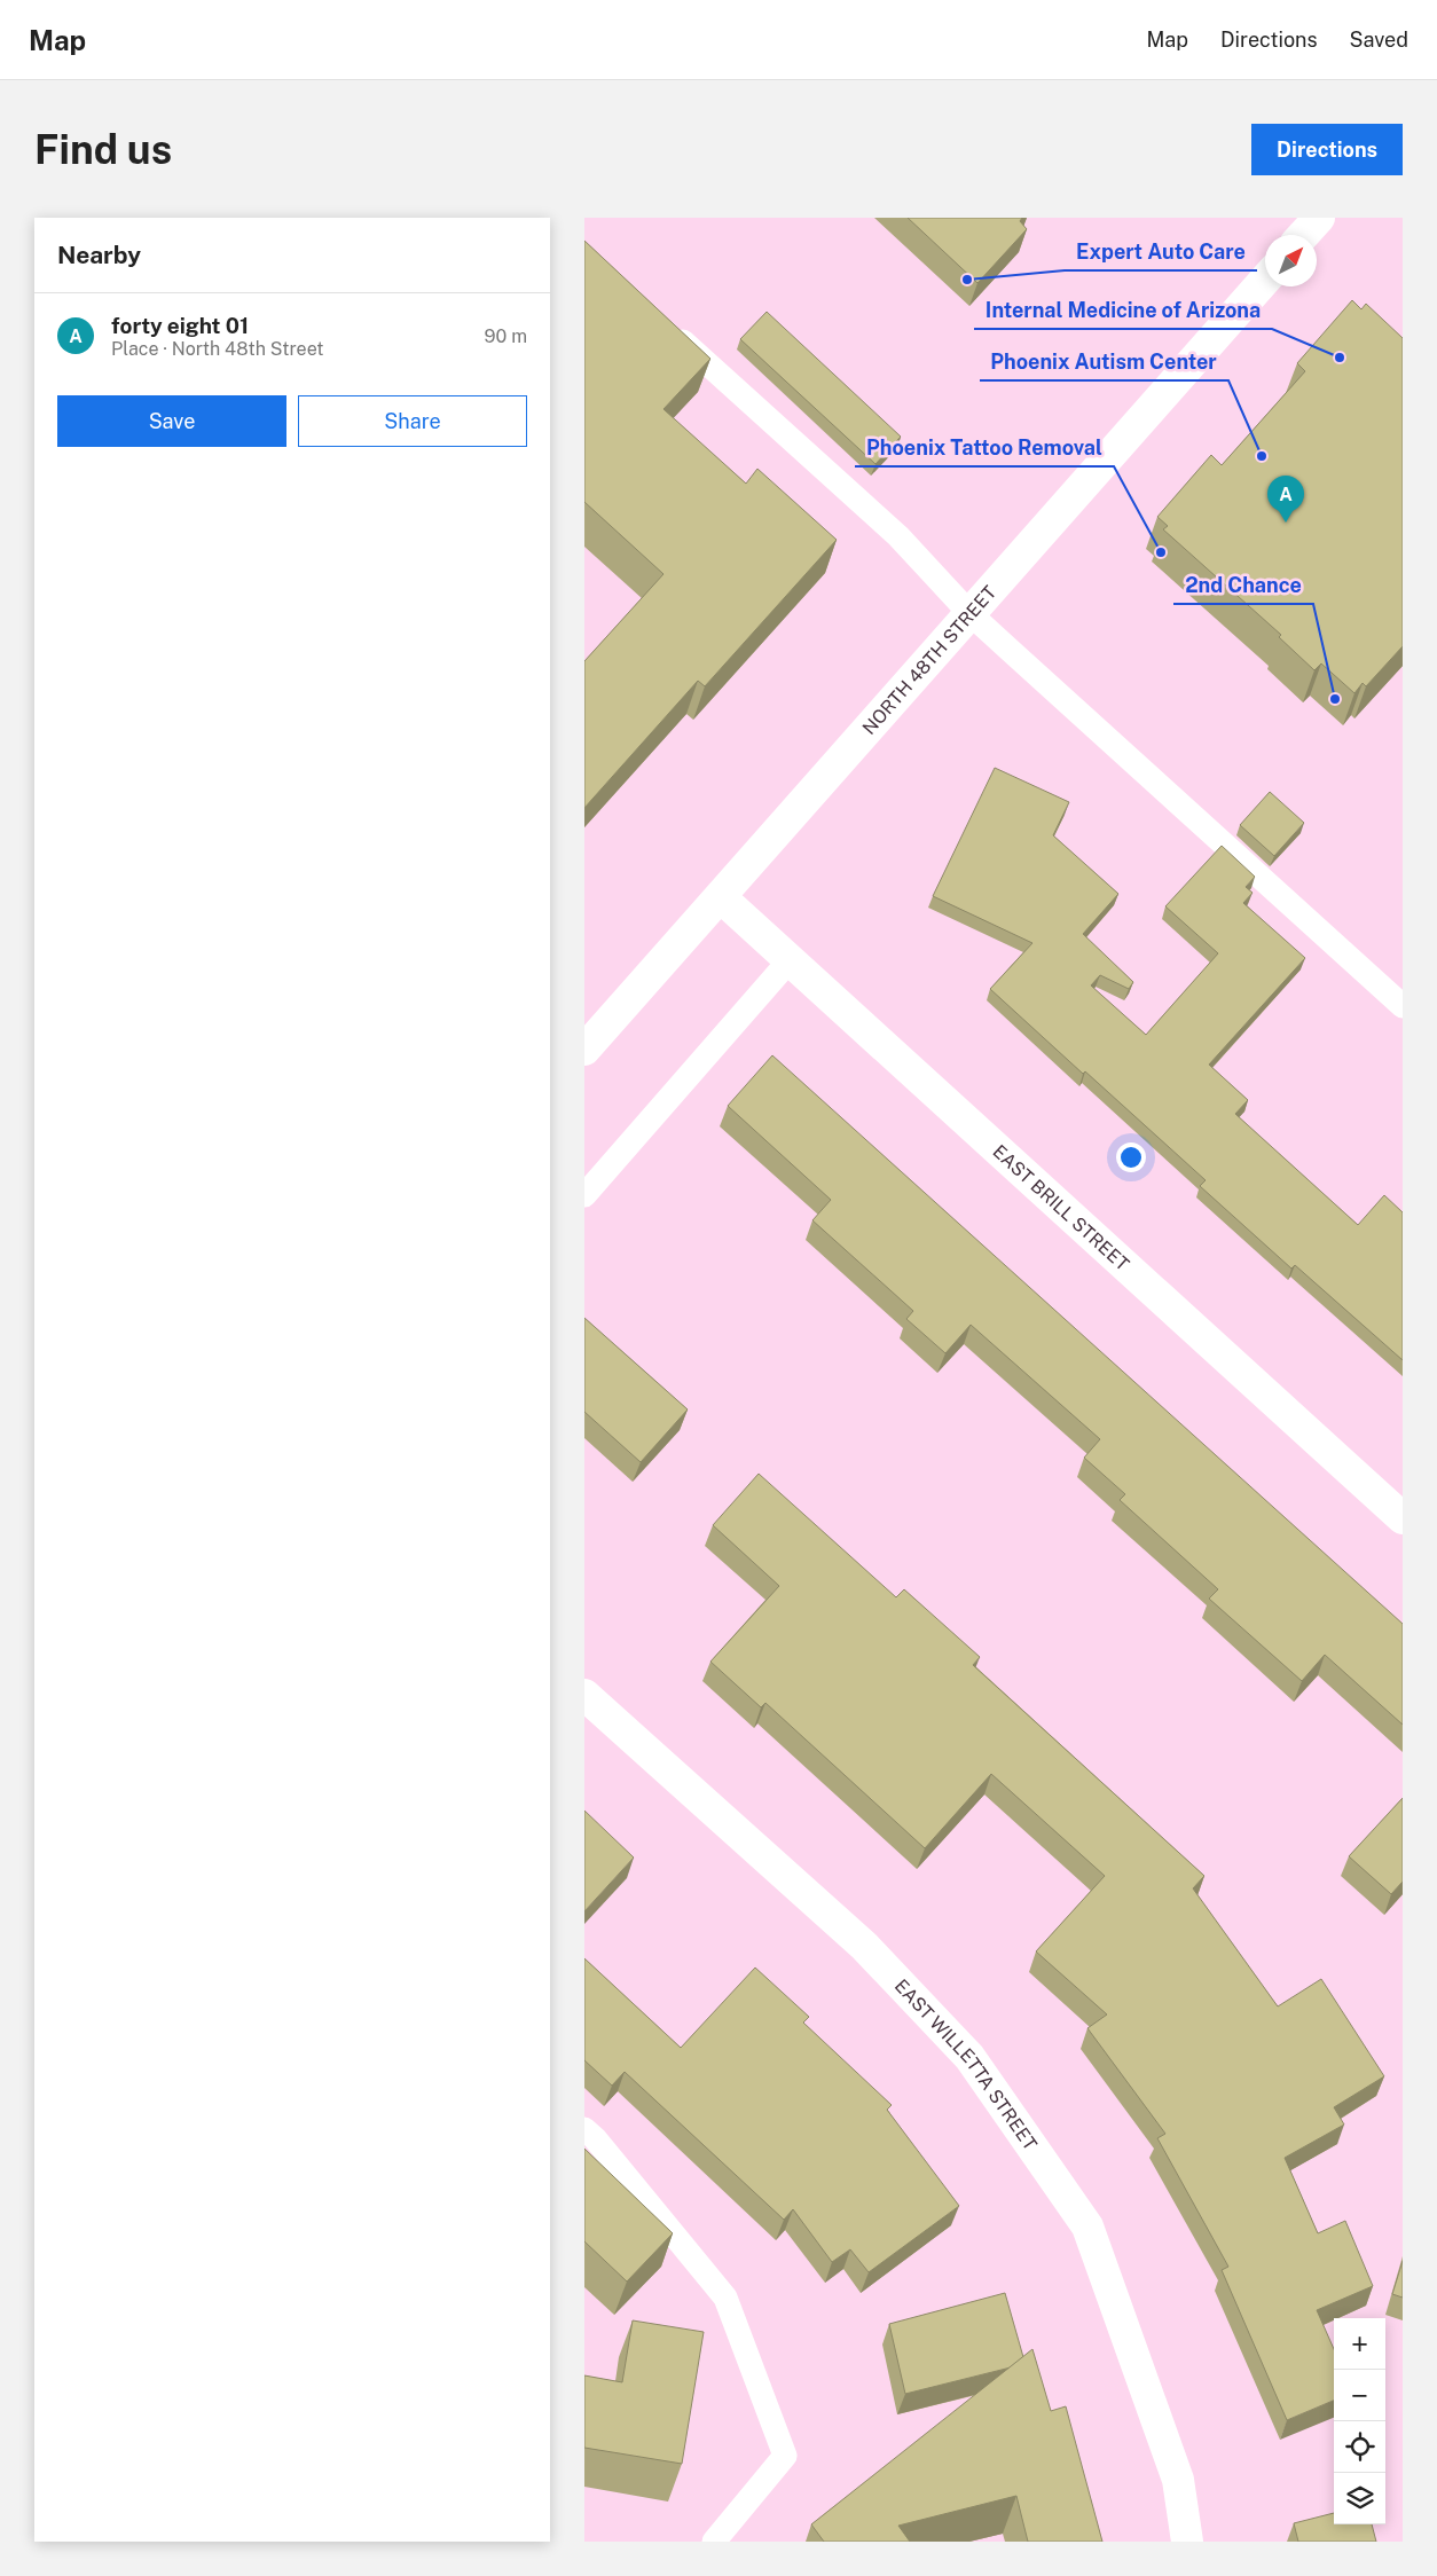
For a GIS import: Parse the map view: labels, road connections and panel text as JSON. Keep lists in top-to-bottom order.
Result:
{
  "streets": {
    "street": ["NORTH 48TH STREET", "EAST BRILL STREET", "EAST WILLETTA STREET"]
  },
  "crossings": [
    ["NORTH 48TH STREET", "EAST BRILL STREET"]
  ],
  "places": [
    "Expert Auto Care",
    "Internal Medicine of Arizona",
    "Phoenix Autism Center",
    "Phoenix Tattoo Removal",
    "2nd Chance"
  ],
  "north": "top right",
  "page": {
    "header": "Map",
    "nav": ["Map", "Directions", "Saved"],
    "buttons": [
      "Directions",
      ["Save", "Share"]
    ],
    "title": "Find us",
    "heading": "Nearby",
    "list": [
      {
        "mark": "A",
        "name": "forty eight 01",
        "note": "Place · North 48th Street",
        "value": "90 m"
      }
    ],
    "pins": "A",
    "map_buttons": ["+", "−"]
  }
}
